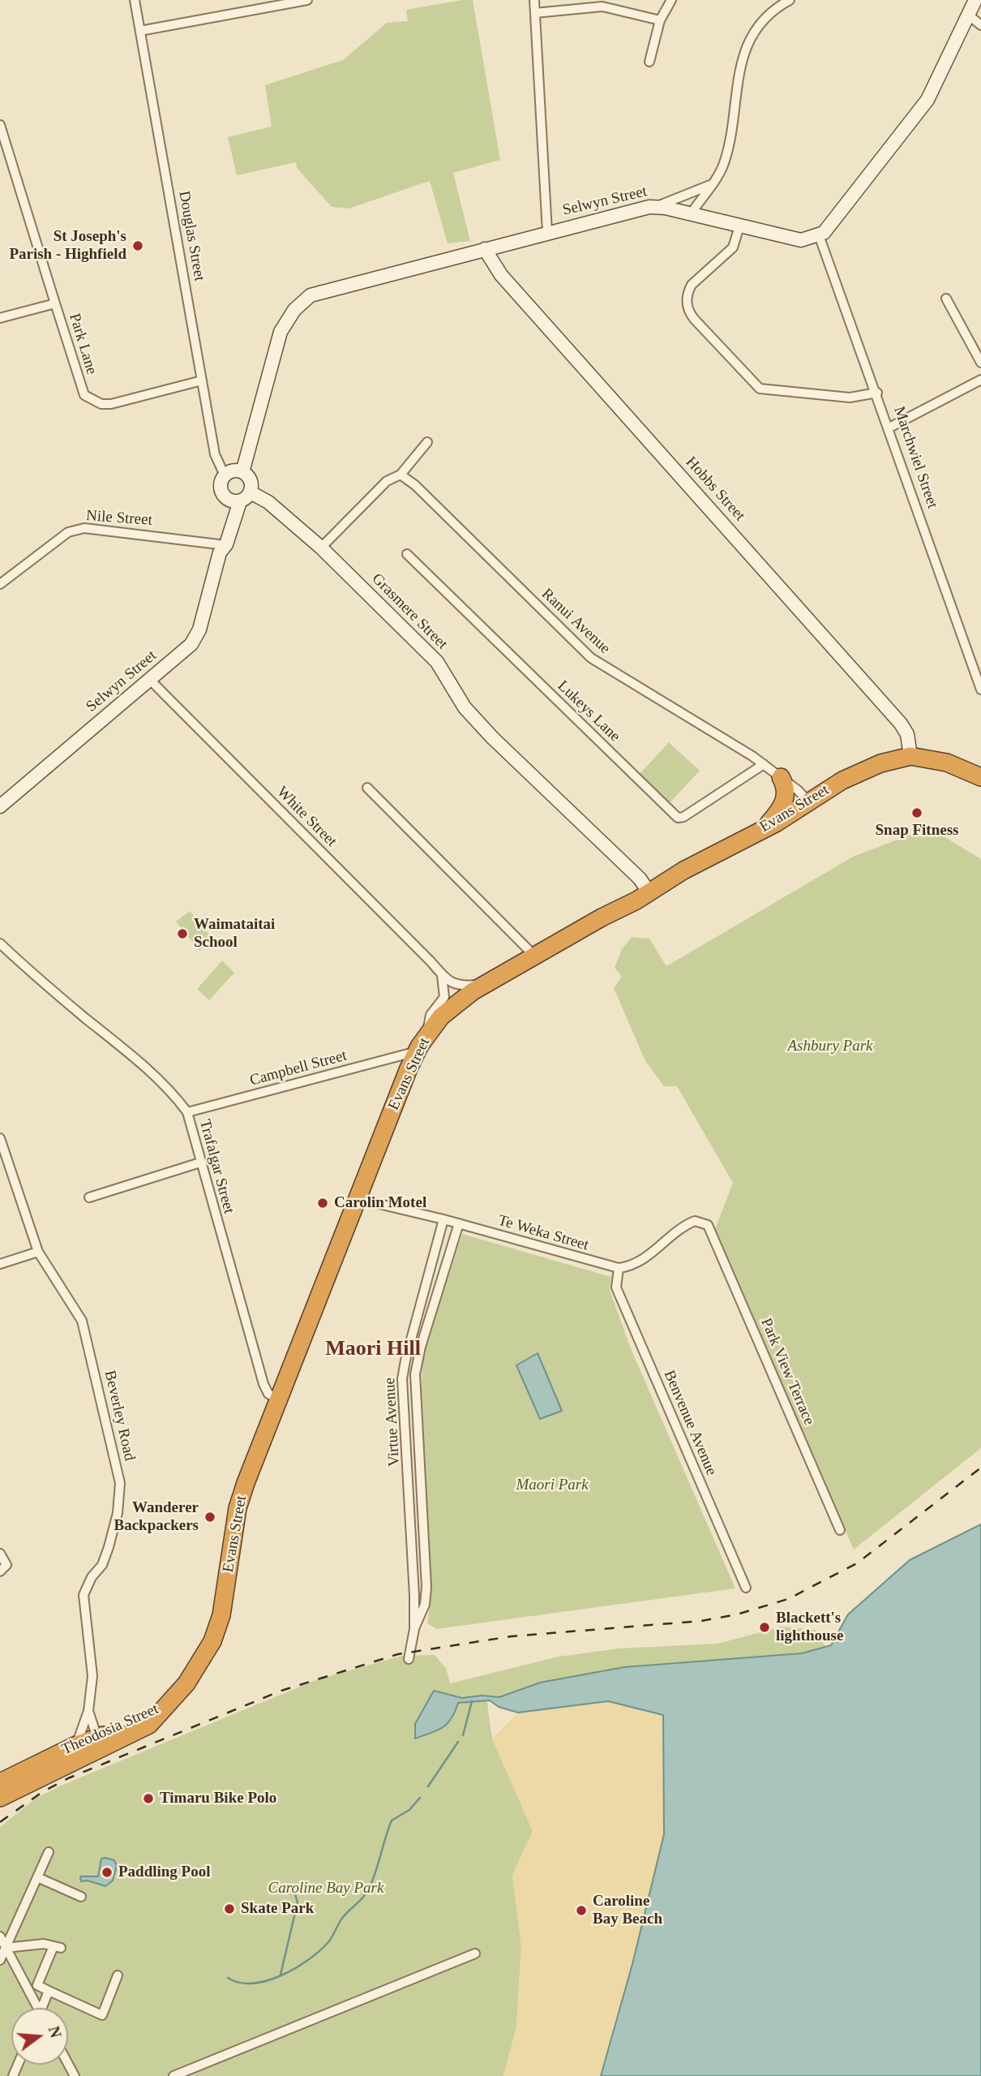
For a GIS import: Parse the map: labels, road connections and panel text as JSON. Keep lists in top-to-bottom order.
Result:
{
  "streets": {
    "highway": ["Evans Street", "Theodosia Street"],
    "street": [
      "Selwyn Street",
      "Douglas Street",
      "Park Lane",
      "Marchwiel Street",
      "Hobbs Street",
      "Nile Street",
      "Grasmere Street",
      "Ranui Avenue",
      "Lukeys Lane",
      "White Street",
      "Campbell Street",
      "Trafalgar Street",
      "Te Weka Street",
      "Park View Terrace",
      "Beverley Road",
      "Virtue Avenue",
      "Benvenue Avenue"
    ]
  },
  "crossings": [
    ["Selwyn Street", "Douglas Street"],
    ["Selwyn Street", "Marchwiel Street"],
    ["Selwyn Street", "Hobbs Street"],
    ["Selwyn Street", "Nile Street"],
    ["Selwyn Street", "Grasmere Street"],
    ["Selwyn Street", "White Street"],
    ["Douglas Street", "Park Lane"],
    ["Douglas Street", "Grasmere Street"],
    ["Hobbs Street", "Evans Street"],
    ["Grasmere Street", "Evans Street"],
    ["Ranui Avenue", "Lukeys Lane"],
    ["Ranui Avenue", "Evans Street"],
    ["Evans Street", "White Street"],
    ["Evans Street", "Campbell Street"],
    ["Evans Street", "Trafalgar Street"],
    ["Evans Street", "Te Weka Street"],
    ["Evans Street", "Theodosia Street"],
    ["Campbell Street", "Trafalgar Street"],
    ["Te Weka Street", "Park View Terrace"],
    ["Te Weka Street", "Virtue Avenue"],
    ["Te Weka Street", "Benvenue Avenue"],
    ["Park View Terrace", "Benvenue Avenue"],
    ["Beverley Road", "Theodosia Street"]
  ],
  "districts": ["Maori Hill"],
  "parks": ["Ashbury Park", "Maori Park", "Caroline Bay Park"],
  "places": [
    "St Joseph's Parish - Highfield",
    "Snap Fitness",
    "Waimataitai School",
    "Carolin Motel",
    "Wanderer Backpackers",
    "Blackett's lighthouse",
    "Timaru Bike Polo",
    "Paddling Pool",
    "Skate Park",
    "Caroline Bay Beach"
  ],
  "north": "right"
}
